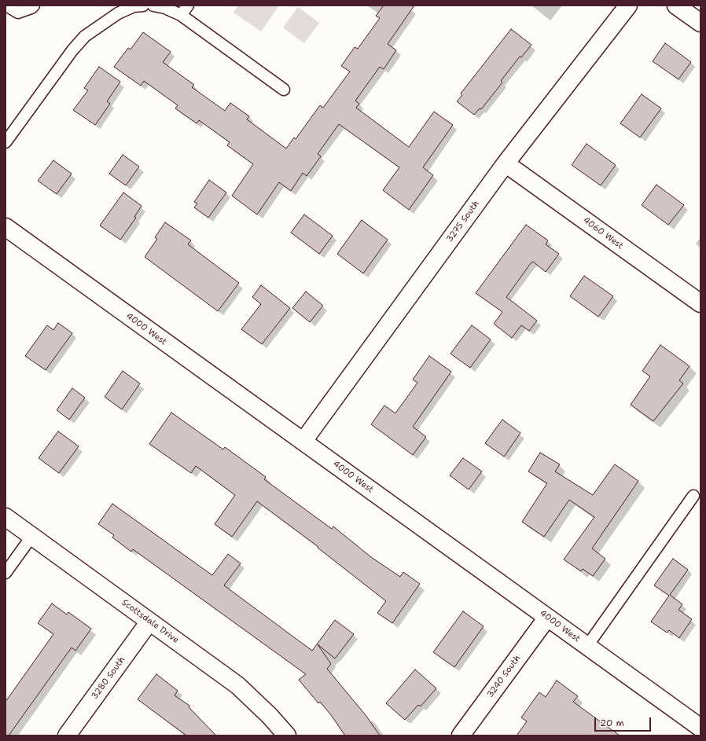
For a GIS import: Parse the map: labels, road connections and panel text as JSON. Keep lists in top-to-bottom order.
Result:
{
  "streets": {
    "street": [
      "3275 South",
      "4060 West",
      "4000 West",
      "Scottsdale Drive",
      "3240 South",
      "3280 South"
    ]
  },
  "crossings": [
    ["3275 South", "4060 West"],
    ["3275 South", "4000 West"],
    ["4000 West", "3240 South"],
    ["Scottsdale Drive", "3280 South"]
  ],
  "scale_bar": "20 m"
}
